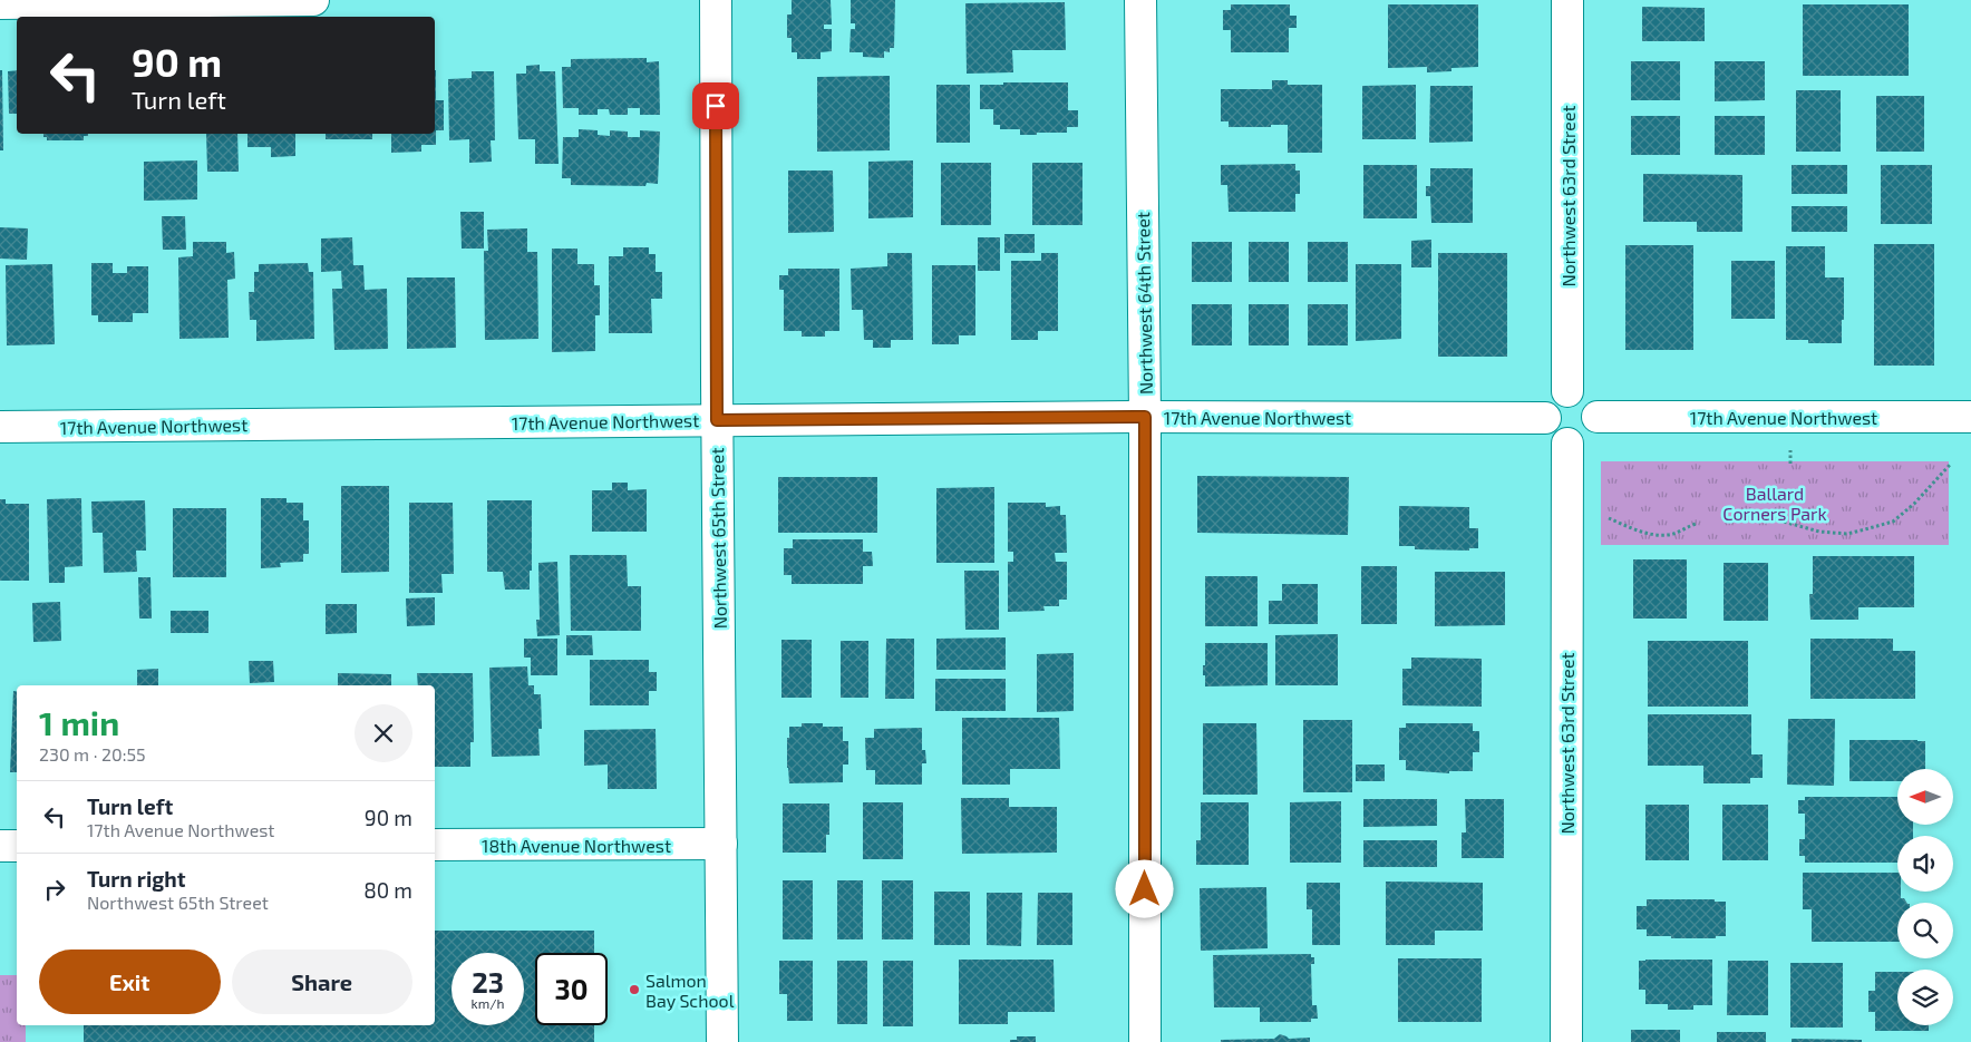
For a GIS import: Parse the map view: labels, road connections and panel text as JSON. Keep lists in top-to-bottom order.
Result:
{
  "streets": {
    "street": [
      "Northwest 63rd Street",
      "Northwest 64th Street",
      "17th Avenue Northwest",
      "Northwest 65th Street",
      "18th Avenue Northwest"
    ]
  },
  "crossings": [
    ["Northwest 63rd Street", "17th Avenue Northwest"],
    ["Northwest 64th Street", "17th Avenue Northwest"],
    ["17th Avenue Northwest", "Northwest 65th Street"],
    ["Northwest 65th Street", "18th Avenue Northwest"]
  ],
  "parks": ["Ballard Corners Park"],
  "places": ["Salmon Bay School"],
  "north": "left",
  "page": {
    "turn": ["90 m", "Turn left"],
    "heading": ["1 min", "230 m · 20:55"],
    "list": [
      {
        "name": "Turn left",
        "note": "17th Avenue Northwest",
        "value": "90 m"
      },
      {
        "name": "Turn right",
        "note": "Northwest 65th Street",
        "value": "80 m"
      }
    ],
    "buttons": ["Exit", "Share"],
    "speed": "23 km/h",
    "limit": "30"
  }
}
